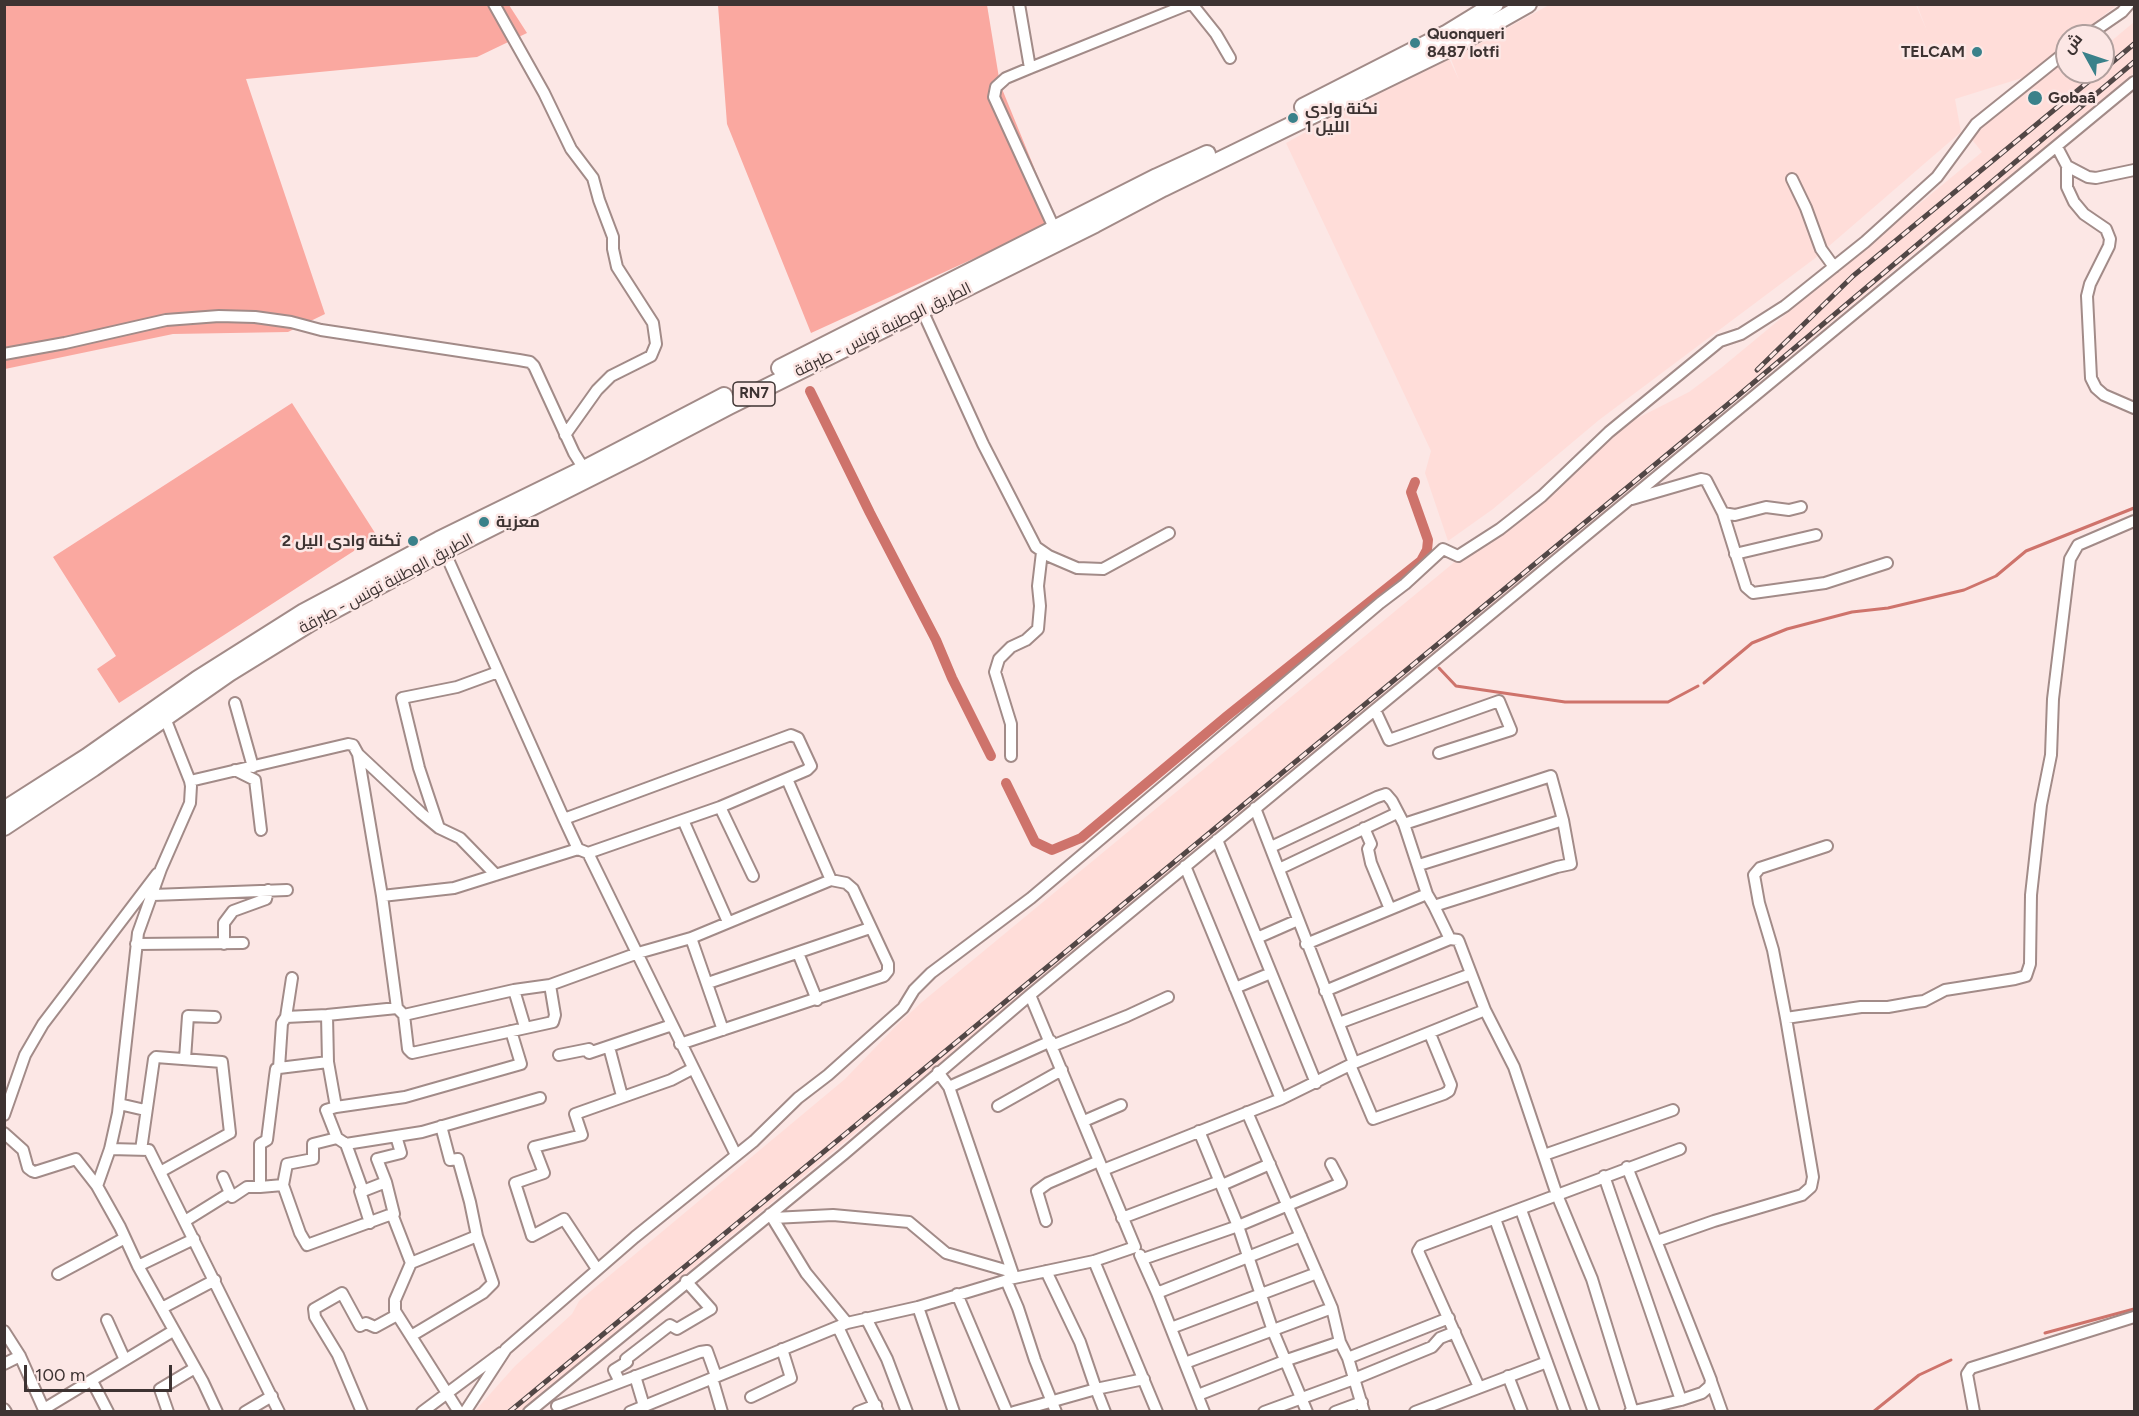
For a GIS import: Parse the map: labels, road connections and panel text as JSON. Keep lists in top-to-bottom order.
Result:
{
  "streets": {
    "main road": ["الطريق الوطنية تونس - طبرقة", "RN7"]
  },
  "places": [
    "Quonqueri 8487 lotfi",
    "TELCAM",
    "Gobaâ",
    "نكنة وادى الليل 1",
    "معزية",
    "ثكنة وادى اليل 2"
  ],
  "scale_bar": "100 m",
  "north": "top left"
}
